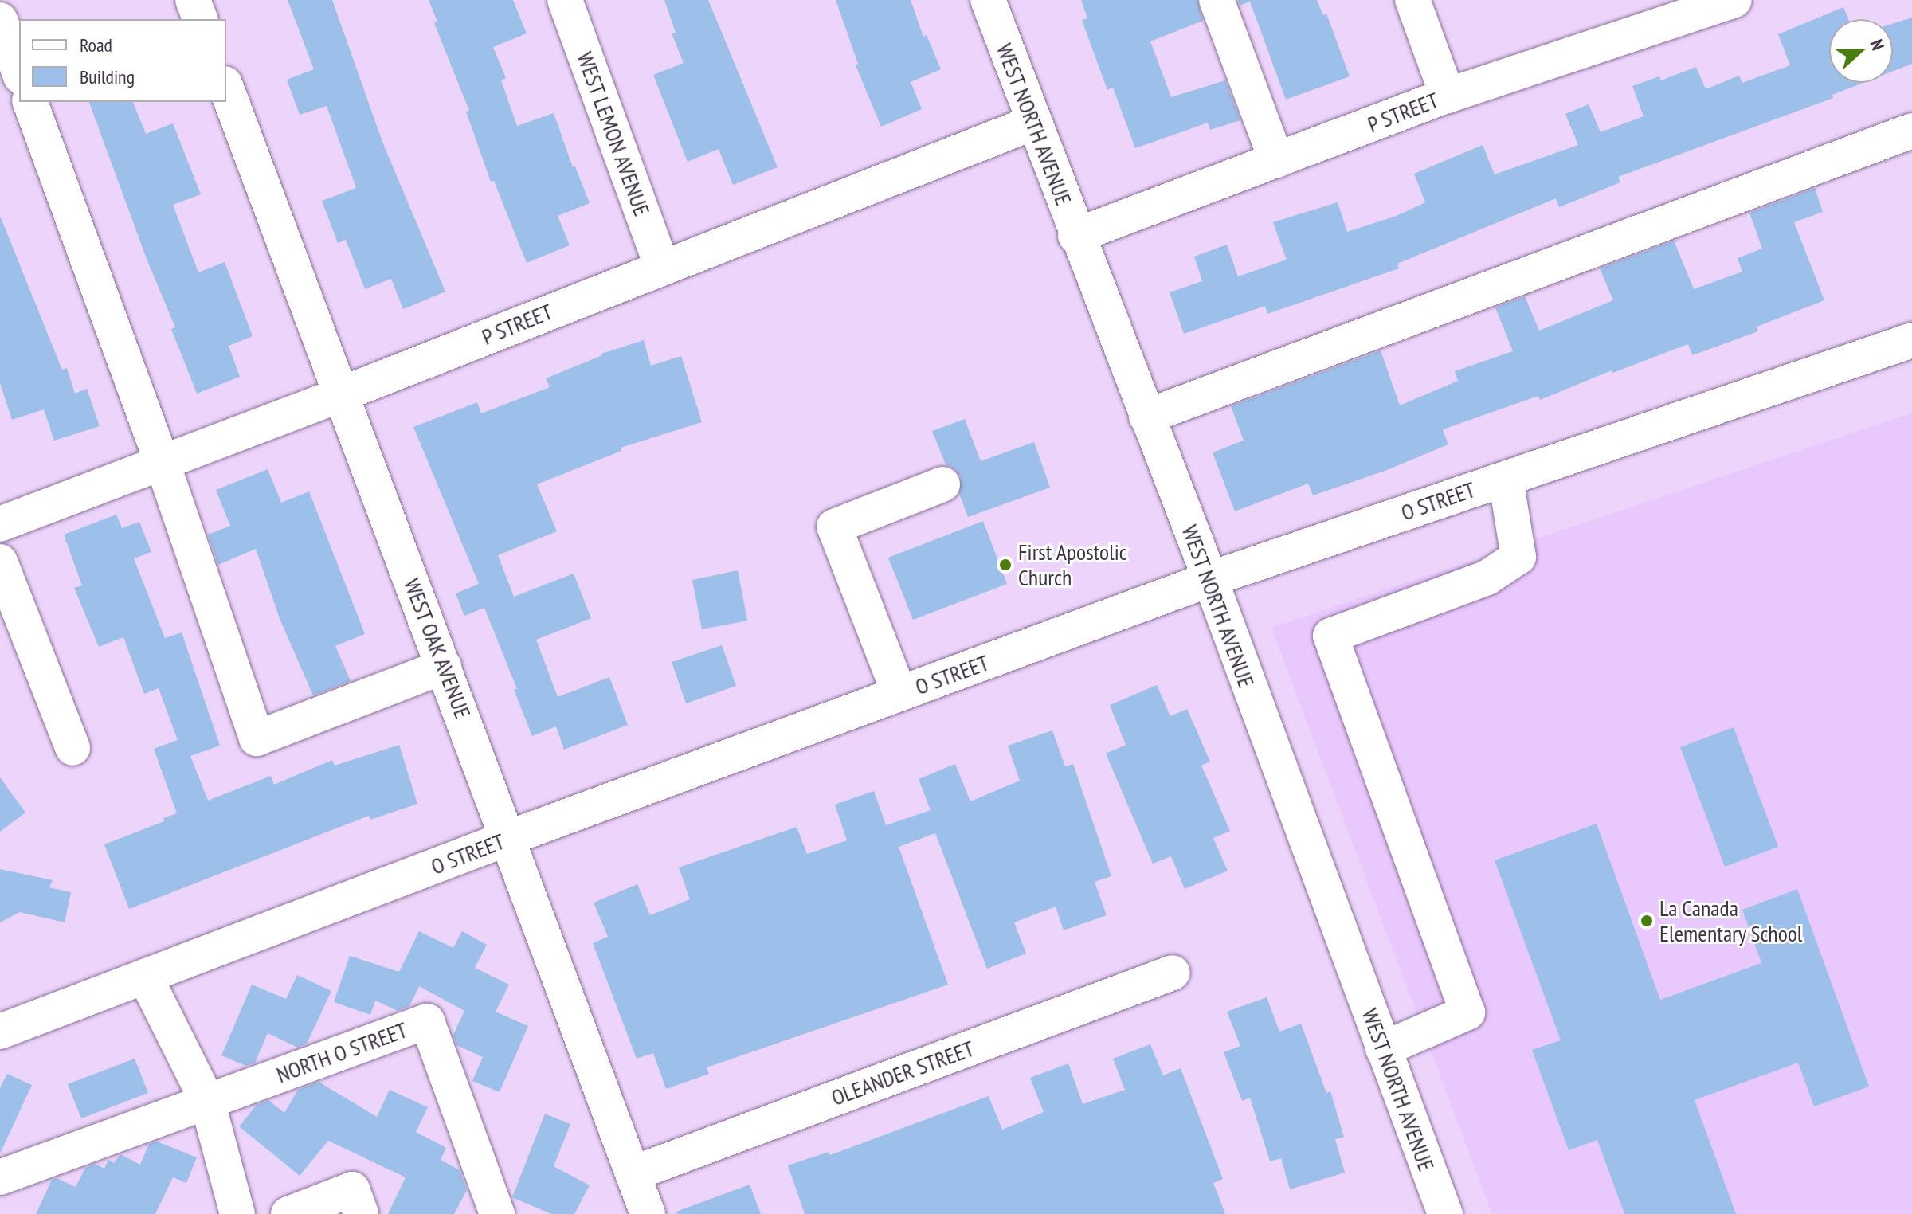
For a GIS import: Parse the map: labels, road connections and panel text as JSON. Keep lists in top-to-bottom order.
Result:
{
  "streets": {
    "street": [
      "P STREET",
      "WEST NORTH AVENUE",
      "WEST LEMON AVENUE",
      "O STREET",
      "WEST OAK AVENUE",
      "NORTH O STREET",
      "OLEANDER STREET"
    ]
  },
  "crossings": [
    ["P STREET", "WEST NORTH AVENUE"],
    ["P STREET", "WEST LEMON AVENUE"],
    ["P STREET", "WEST OAK AVENUE"],
    ["WEST NORTH AVENUE", "O STREET"],
    ["O STREET", "WEST OAK AVENUE"],
    ["WEST OAK AVENUE", "OLEANDER STREET"]
  ],
  "places": ["First Apostolic Church", "La Canada Elementary School"],
  "legend": ["Road", "Building"],
  "north": "right"
}
